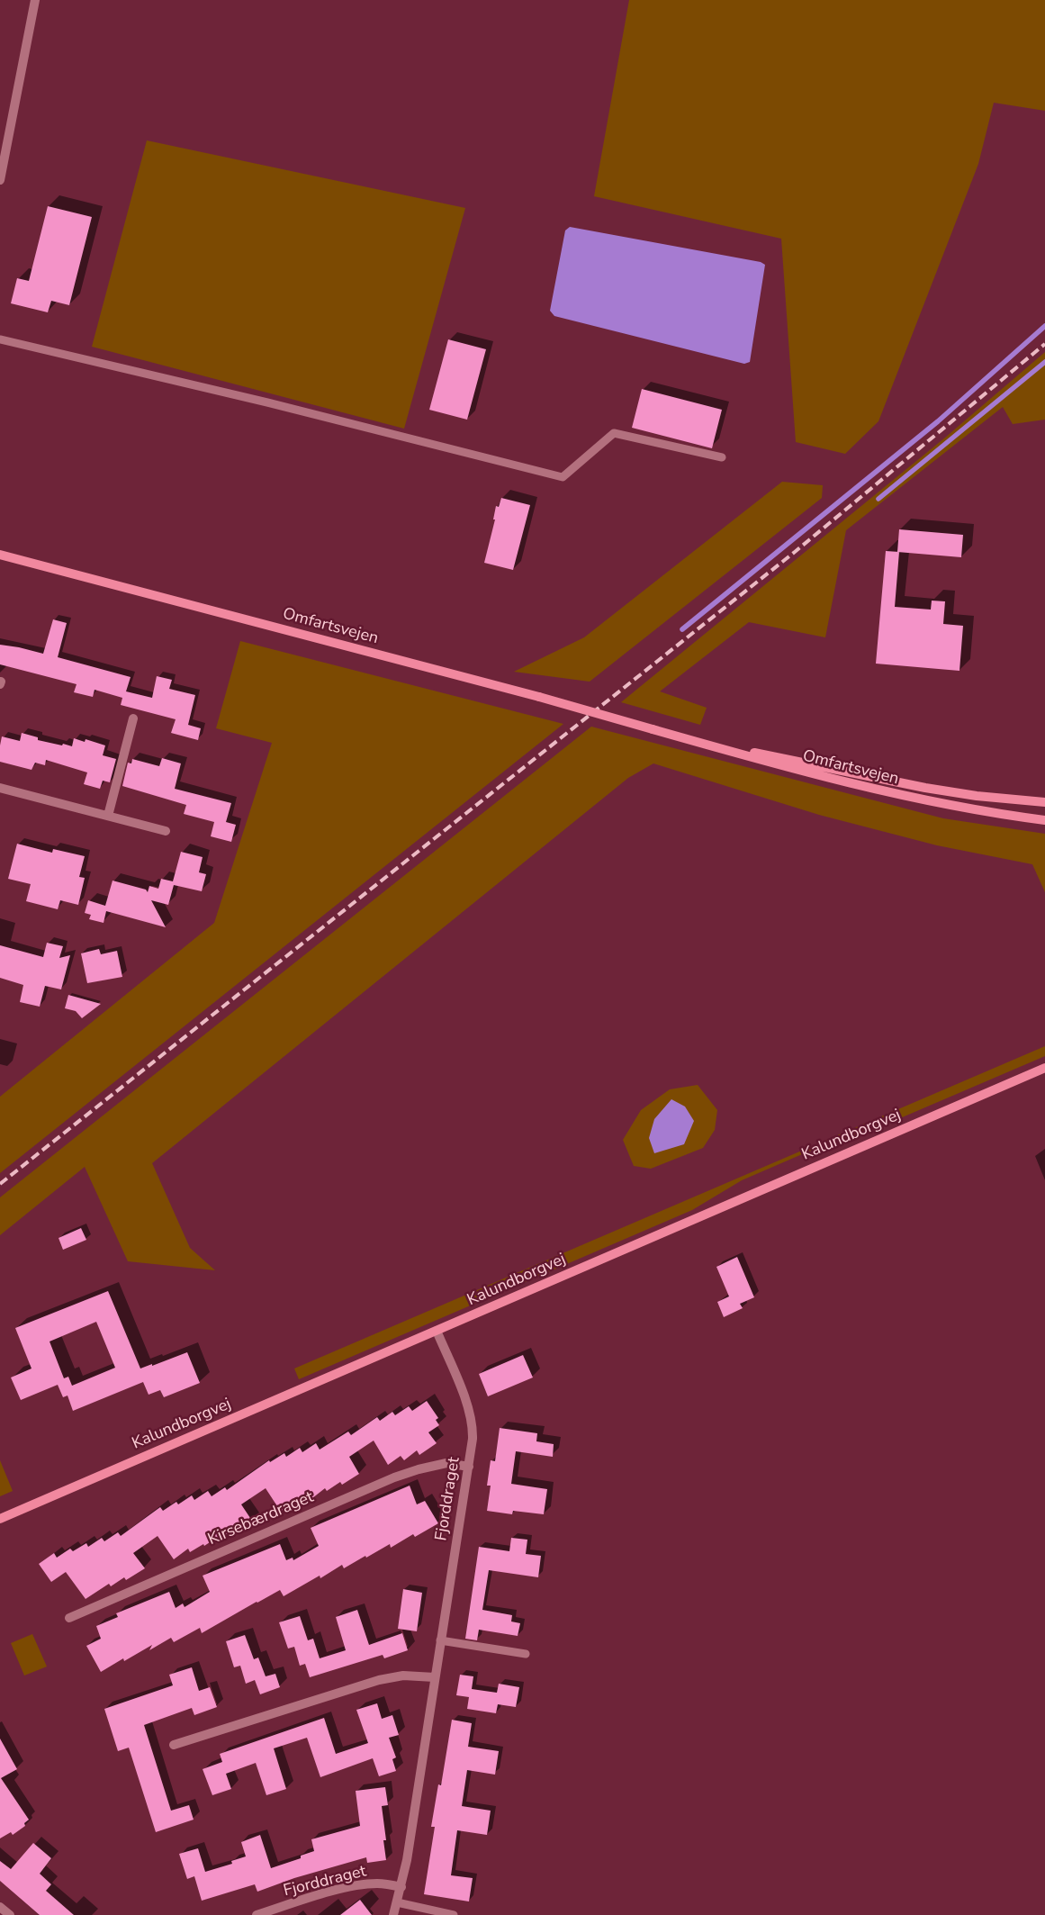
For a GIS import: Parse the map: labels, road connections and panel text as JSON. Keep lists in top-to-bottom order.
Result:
{
  "streets": {
    "main road": ["Omfartsvejen", "Kalundborgvej"],
    "street": ["Fjorddraget", "Kirsebærdraget"]
  },
  "crossings": [
    ["Kalundborgvej", "Fjorddraget"],
    ["Fjorddraget", "Kirsebærdraget"]
  ]
}
